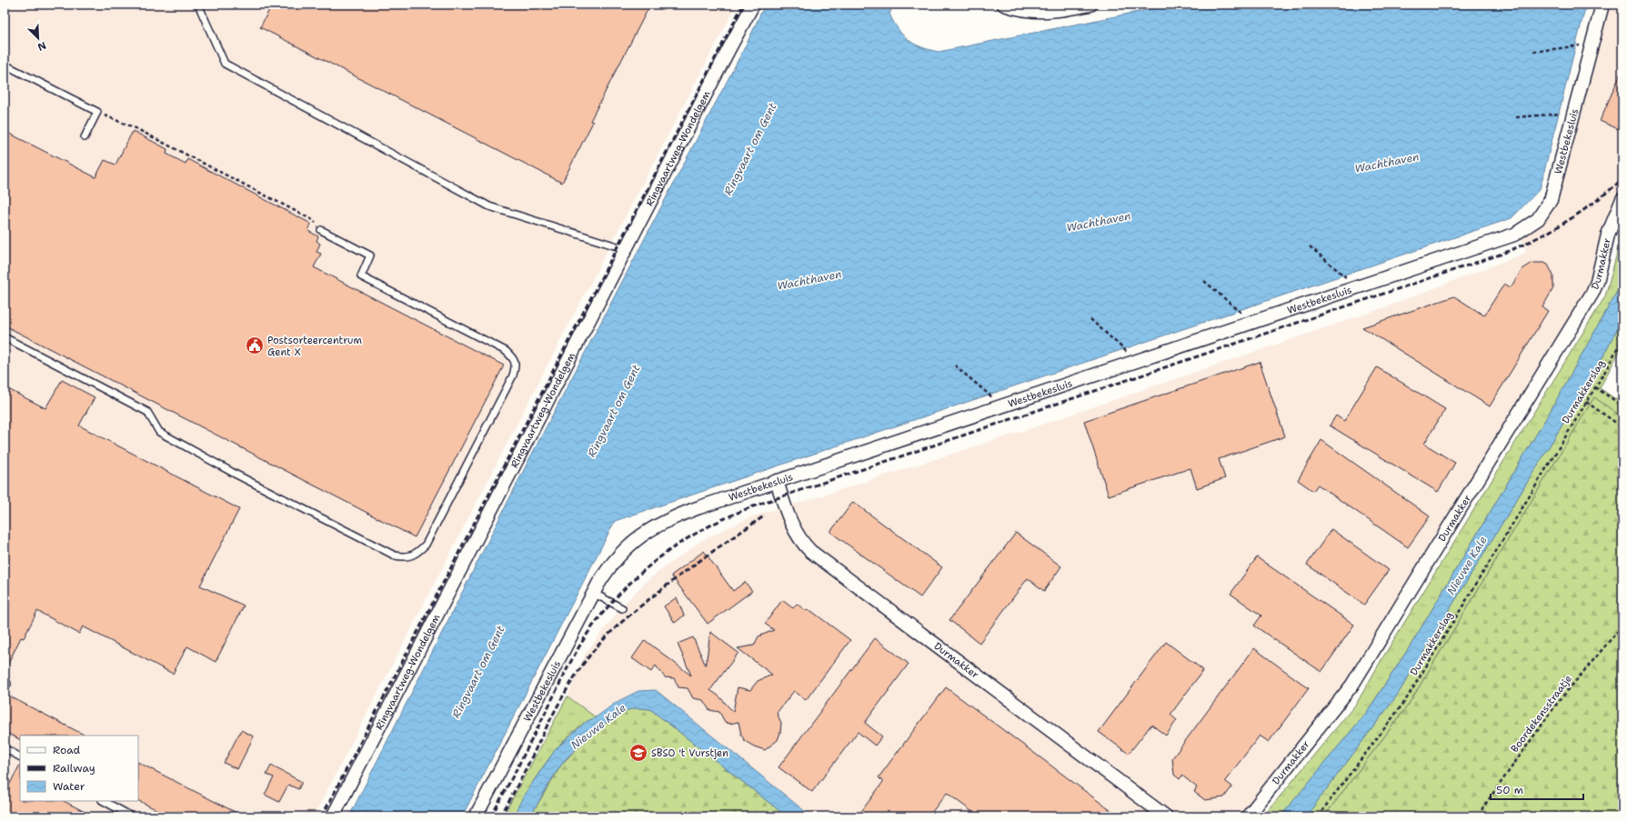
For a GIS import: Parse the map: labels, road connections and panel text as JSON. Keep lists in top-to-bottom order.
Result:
{
  "streets": {
    "street": ["Westbekesluis", "Ringvaartweg-Wondelgem", "Durmakker"],
    "path": ["Durmakkerslag", "Boordekensstraatje"]
  },
  "crossings": [
    ["Westbekesluis", "Durmakker"]
  ],
  "water": ["Ringvaart om Gent", "Wachthaven", "Nieuwe Kale"],
  "places": {
    "public building": ["Postsorteercentrum Gent X"],
    "school or university": ["SBSO 't Vurstjen"]
  },
  "legend": ["Road", "Railway", "Water"],
  "scale_bar": "50 m",
  "north": "bottom right"
}
